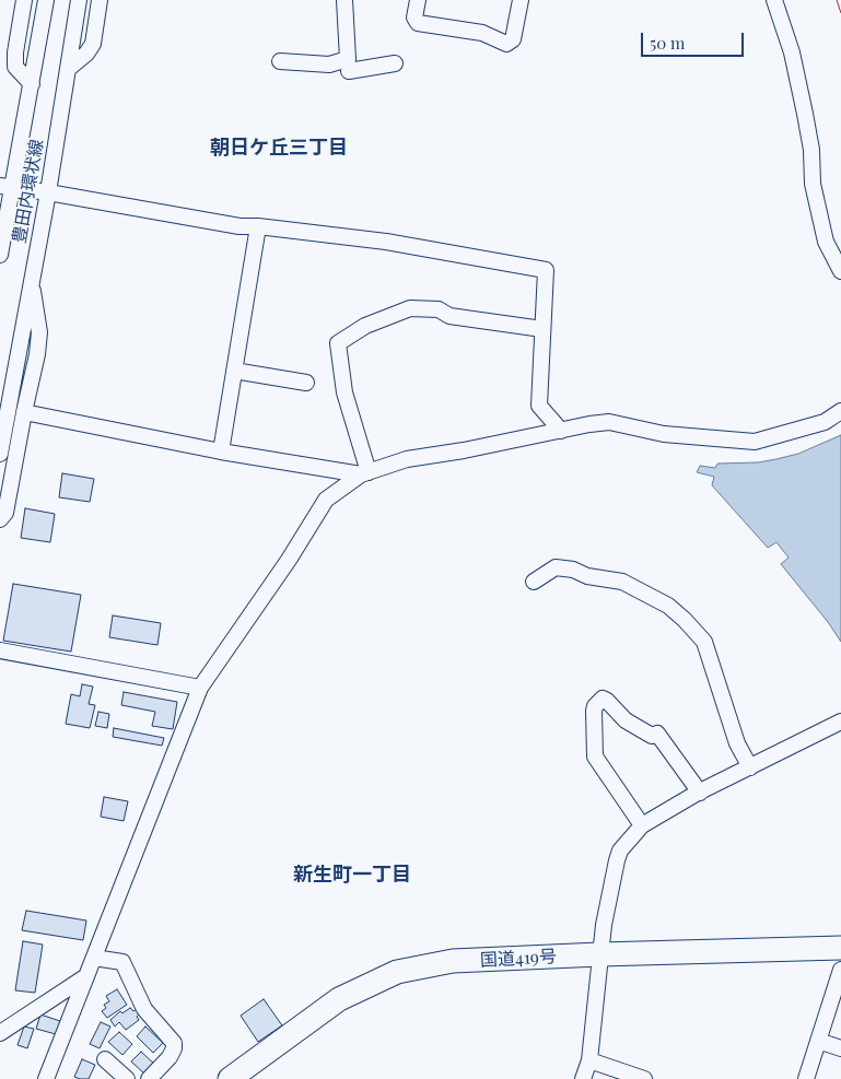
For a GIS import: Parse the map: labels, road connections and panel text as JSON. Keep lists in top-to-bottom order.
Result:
{
  "streets": {
    "highway": ["国道419号"],
    "street": ["豊田内環状線"]
  },
  "districts": ["朝日ケ丘三丁目", "新生町一丁目"],
  "scale_bar": "50 m"
}
